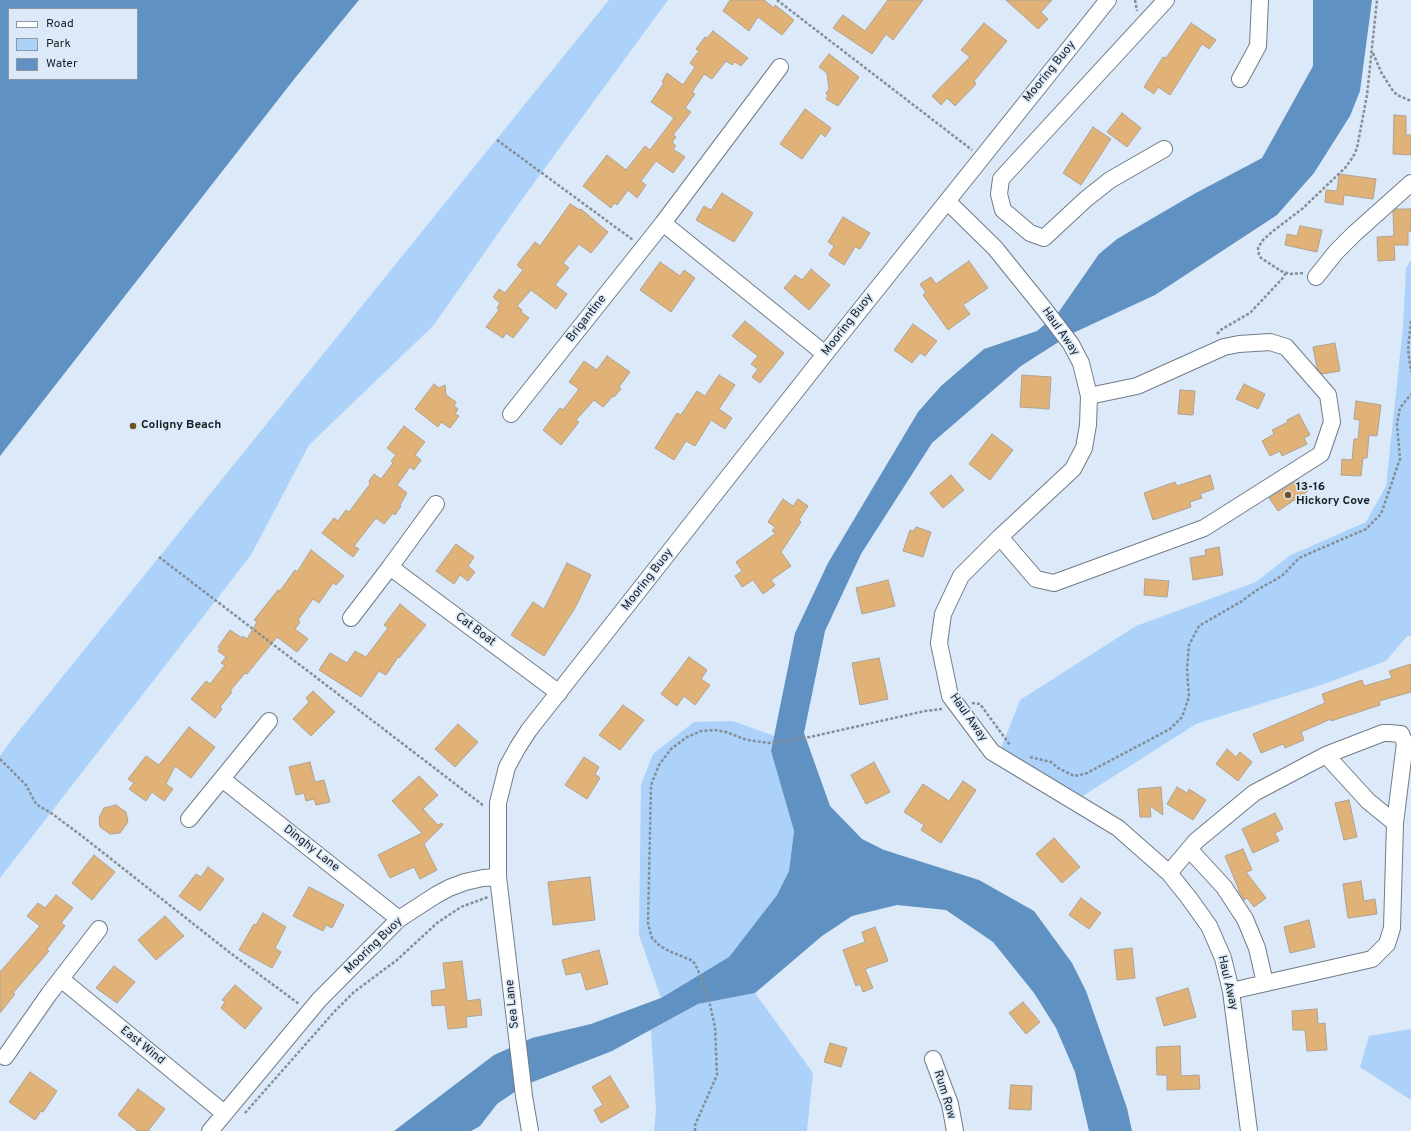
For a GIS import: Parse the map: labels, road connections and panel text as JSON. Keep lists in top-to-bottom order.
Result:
{
  "streets": {
    "street": [
      "Mooring Buoy",
      "Brigantine",
      "Haul Away",
      "Cat Boat",
      "Dinghy Lane",
      "Sea Lane",
      "East Wind",
      "Rum Row"
    ]
  },
  "crossings": [
    ["Mooring Buoy", "Haul Away"],
    ["Mooring Buoy", "Cat Boat"],
    ["Mooring Buoy", "Dinghy Lane"],
    ["Mooring Buoy", "Sea Lane"],
    ["Mooring Buoy", "East Wind"]
  ],
  "places": ["Coligny Beach", "13-16 Hickory Cove"],
  "legend": ["Road", "Park", "Water"]
}
